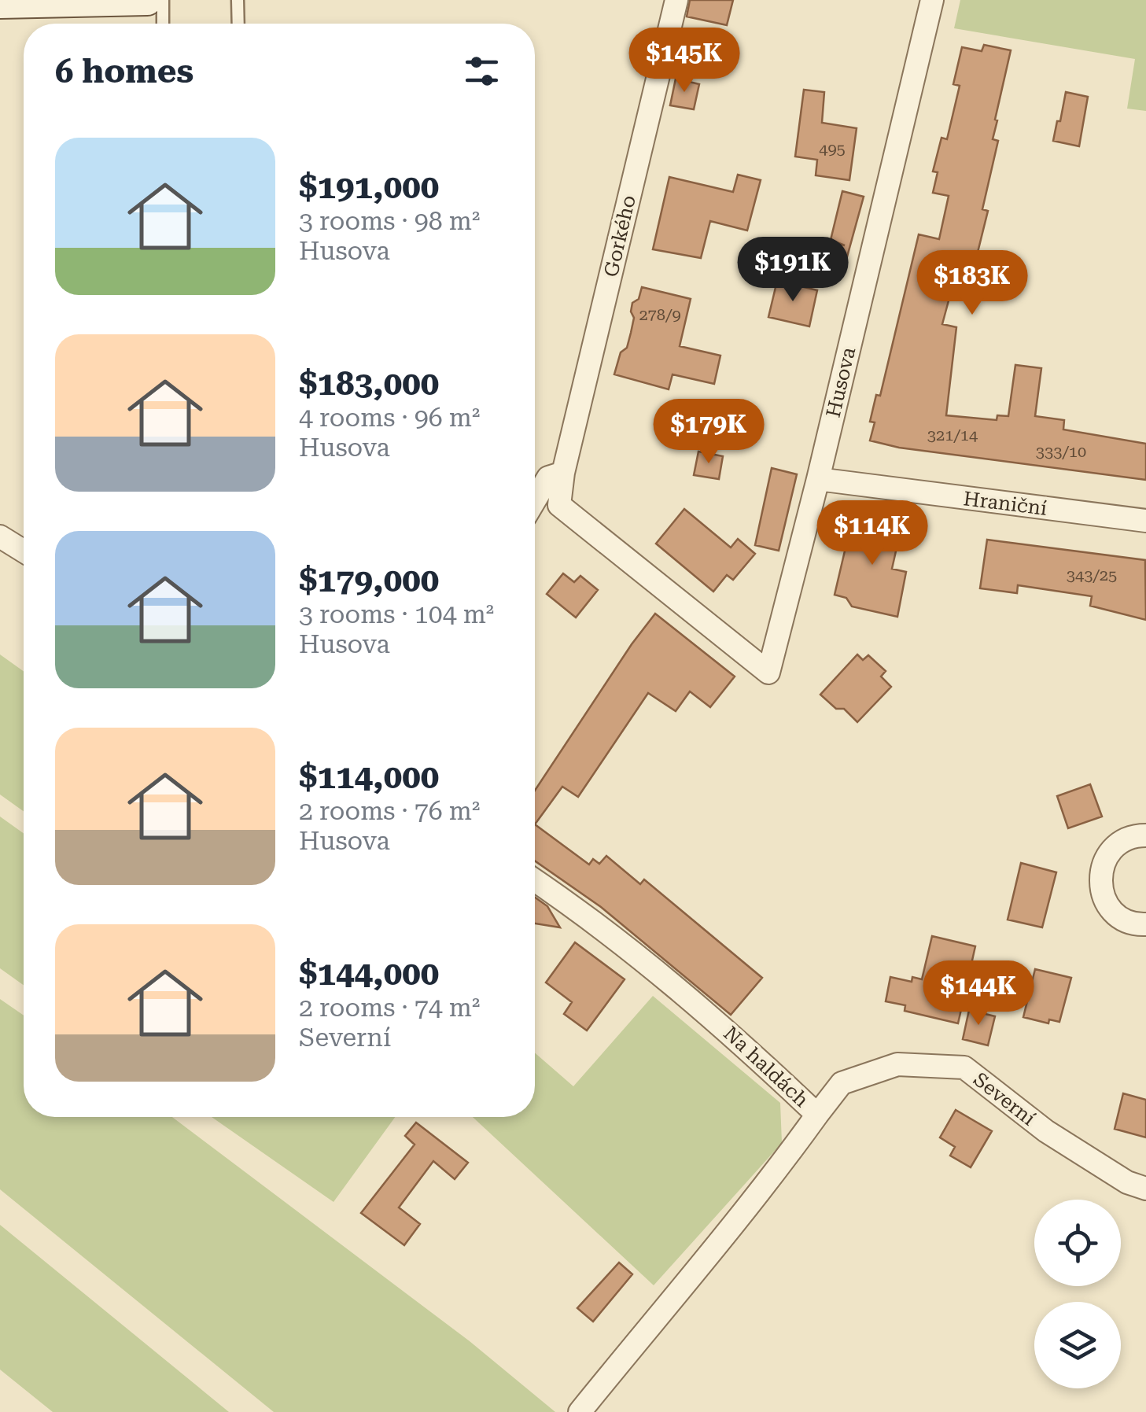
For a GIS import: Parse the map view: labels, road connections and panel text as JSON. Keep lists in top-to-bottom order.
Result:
{
  "streets": {
    "street": [
      "Gorkého",
      "Husova",
      "Hraniční",
      "Na haldách",
      "Severní"
    ]
  },
  "crossings": [
    ["Gorkého", "Husova"],
    ["Husova", "Hraniční"],
    ["Na haldách", "Severní"]
  ],
  "house_numbers": [
    "495",
    "278/9",
    "321/14",
    "333/10",
    "343/25"
  ],
  "page": {
    "heading": "6 homes",
    "price": [
      "$145K",
      "$191K",
      "$183K",
      "$179K",
      "$114K",
      "$144K"
    ],
    "list": [
      {
        "name": "$191,000",
        "note": "3 rooms · 98 m² · Husova"
      },
      {
        "name": "$183,000",
        "note": "4 rooms · 96 m² · Husova"
      },
      {
        "name": "$179,000",
        "note": "3 rooms · 104 m² · Husova"
      },
      {
        "name": "$114,000",
        "note": "2 rooms · 76 m² · Husova"
      },
      {
        "name": "$144,000",
        "note": "2 rooms · 74 m² · Severní"
      }
    ]
  }
}
